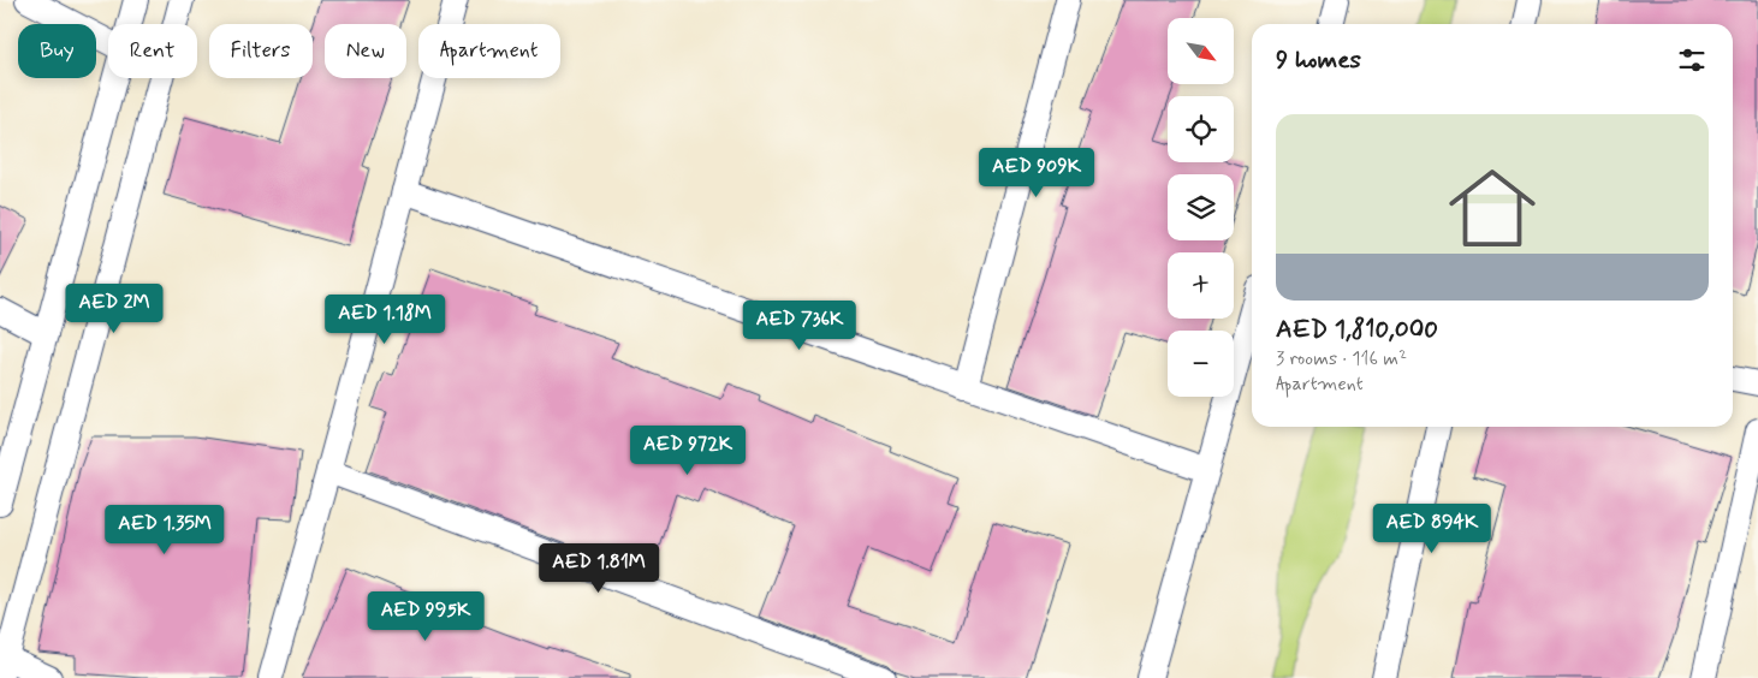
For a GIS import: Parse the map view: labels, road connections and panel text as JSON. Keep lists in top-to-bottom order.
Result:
{
  "north": "bottom right",
  "page": {
    "map_buttons": ["+", "−"],
    "chip": [
      "Buy",
      "Rent",
      "Filters",
      "New",
      "Apartment"
    ],
    "heading": "9 homes",
    "list": [
      {
        "name": "AED 1,810,000",
        "note": "3 rooms · 116 m² · Apartment"
      }
    ],
    "price": [
      "AED 909K",
      "AED 2M",
      "AED 1.18M",
      "AED 736K",
      "AED 972K",
      "AED 894K",
      "AED 1.35M",
      "AED 1.81M",
      "AED 995K"
    ]
  }
}
